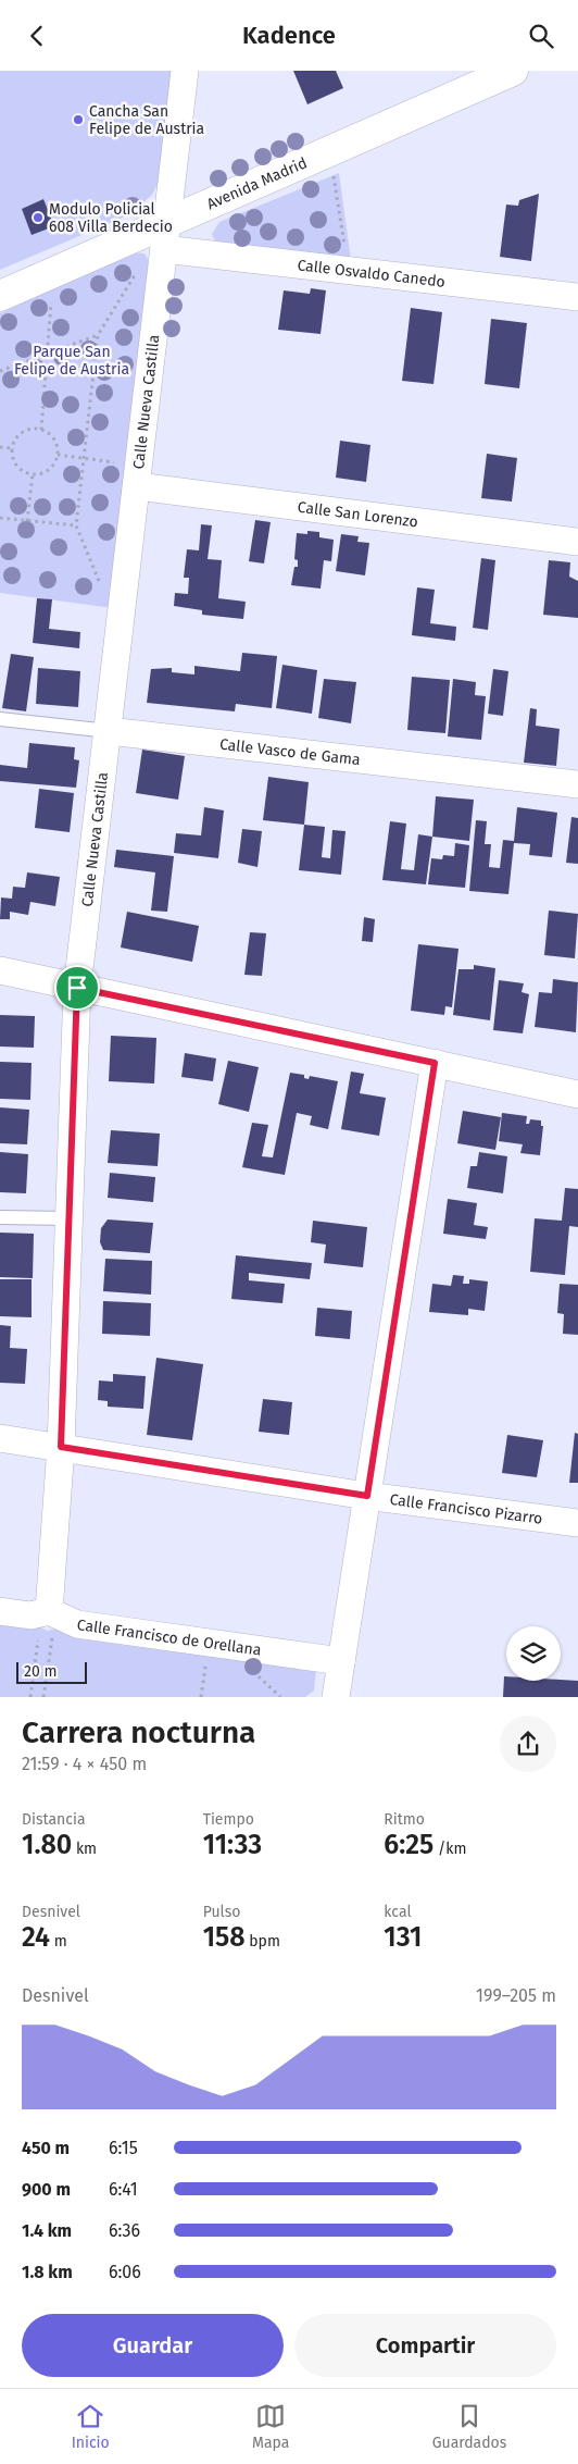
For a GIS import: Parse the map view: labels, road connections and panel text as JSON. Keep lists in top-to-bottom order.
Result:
{
  "streets": {
    "street": [
      "Avenida Madrid",
      "Calle Osvaldo Canedo",
      "Calle Nueva Castilla",
      "Calle San Lorenzo",
      "Calle Vasco de Gama",
      "Calle Francisco Pizarro",
      "Calle Francisco de Orellana"
    ]
  },
  "crossings": [
    ["Avenida Madrid", "Calle Osvaldo Canedo"],
    ["Avenida Madrid", "Calle Nueva Castilla"],
    ["Calle Osvaldo Canedo", "Calle Nueva Castilla"],
    ["Calle Nueva Castilla", "Calle San Lorenzo"],
    ["Calle Nueva Castilla", "Calle Vasco de Gama"],
    ["Calle Nueva Castilla", "Calle Francisco Pizarro"],
    ["Calle Nueva Castilla", "Calle Francisco de Orellana"]
  ],
  "parks": ["Parque San Felipe de Austria"],
  "places": ["Cancha San Felipe de Austria", "Modulo Policial 608 Villa Berdecio"],
  "scale_bar": "20 m",
  "page": {
    "header": "Kadence",
    "scale": "20 m",
    "heading": ["Carrera nocturna", "21:59 · 4 × 450 m"],
    "stats": [
      ["Distancia", "1.80 km"],
      ["Tiempo", "11:33"],
      ["Ritmo", "6:25 /km"],
      ["Desnivel", "24 m"],
      ["Pulso", "158 bpm"],
      ["kcal", "131"]
    ],
    "chart": ["Desnivel", "199–205 m"],
    "list": [
      {
        "name": "450 m",
        "note": "6:15"
      },
      {
        "name": "900 m",
        "note": "6:41"
      },
      {
        "name": "1.4 km",
        "note": "6:36"
      },
      {
        "name": "1.8 km",
        "note": "6:06"
      }
    ],
    "buttons": ["Guardar", "Compartir"],
    "tabs": ["Inicio", "Mapa", "Guardados"]
  }
}
